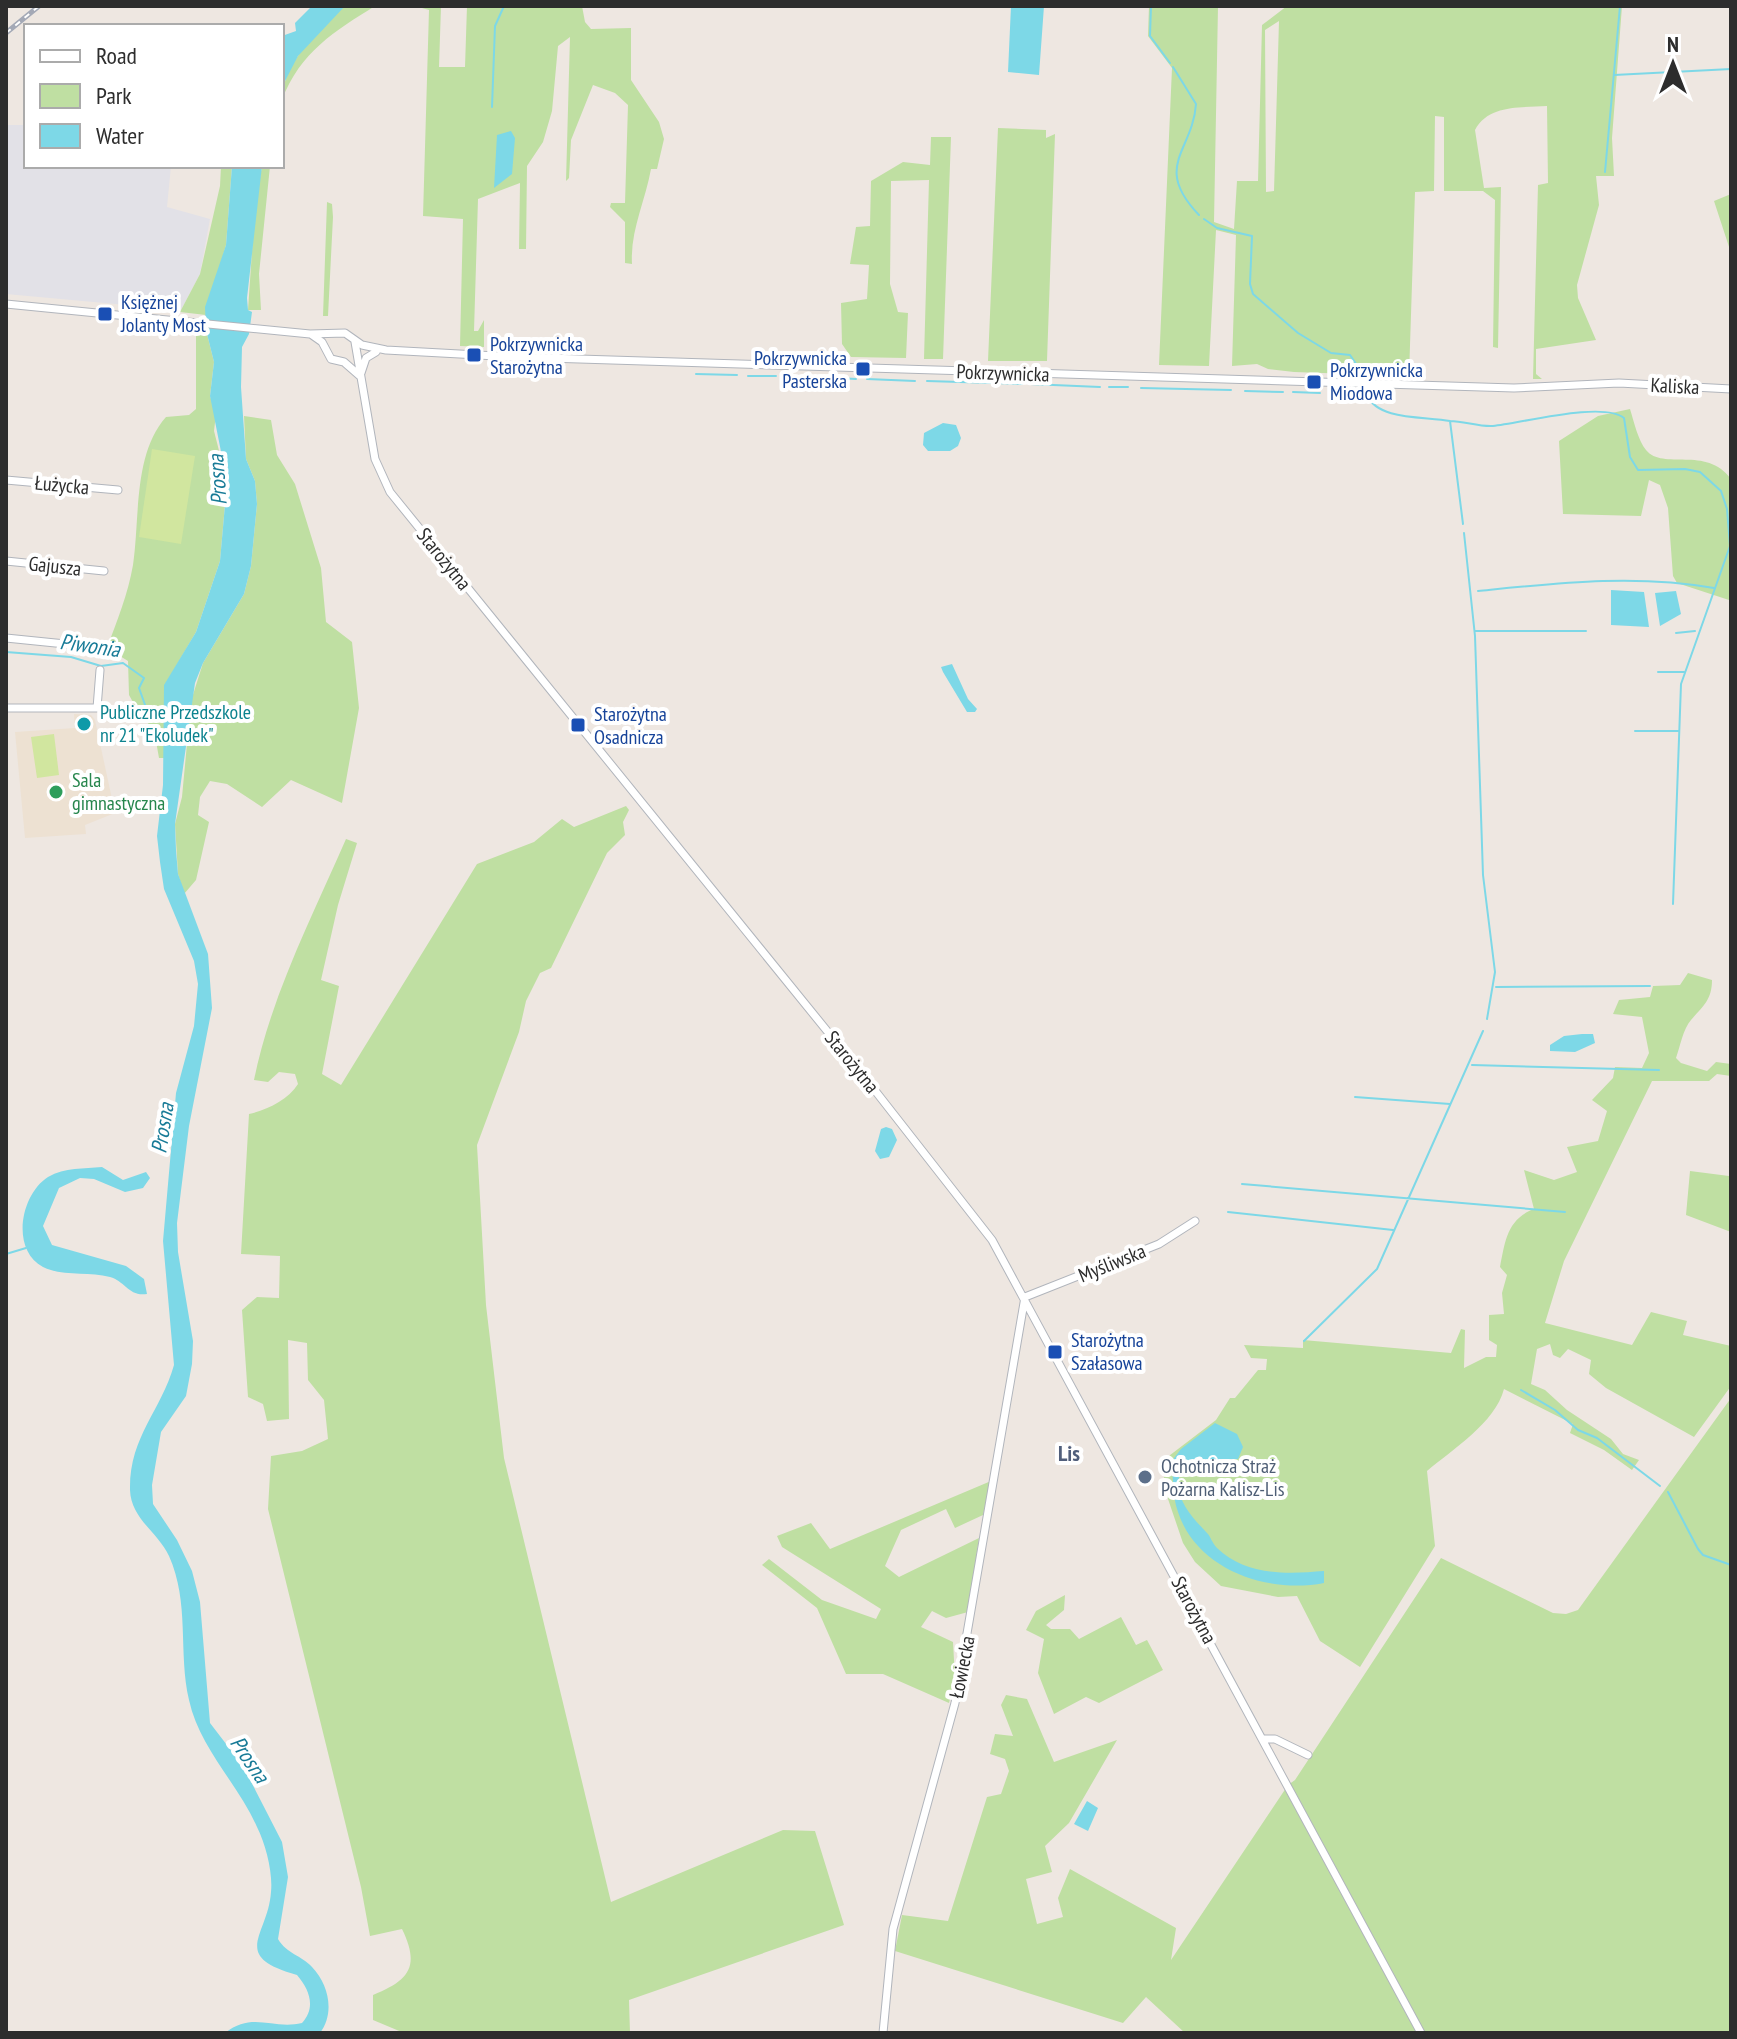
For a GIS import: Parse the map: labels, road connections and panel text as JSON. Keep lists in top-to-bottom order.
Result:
{
  "streets": {
    "street": [
      "Pokrzywnicka",
      "Kaliska",
      "Łużycka",
      "Starożytna",
      "Gajusza",
      "Myśliwska",
      "Łowiecka"
    ]
  },
  "crossings": [
    ["Pokrzywnicka", "Kaliska"],
    ["Pokrzywnicka", "Starożytna"],
    ["Starożytna", "Myśliwska"],
    ["Starożytna", "Łowiecka"],
    ["Myśliwska", "Łowiecka"]
  ],
  "districts": ["Lis"],
  "water": ["Prosna", "Piwonia"],
  "places": {
    "transit": [
      "Księżnej Jolanty Most",
      "Pokrzywnicka Starożytna",
      "Pokrzywnicka Pasterska",
      "Pokrzywnicka Miodowa",
      "Starożytna Osadnicza",
      "Starożytna Szałasowa"
    ],
    "other": ["Publiczne Przedszkole nr 21 \"Ekoludek\"", "Sala gimnastyczna", "Ochotnicza Straż Pożarna Kalisz-Lis"]
  },
  "legend": ["Road", "Park", "Water"],
  "north": "top"
}
